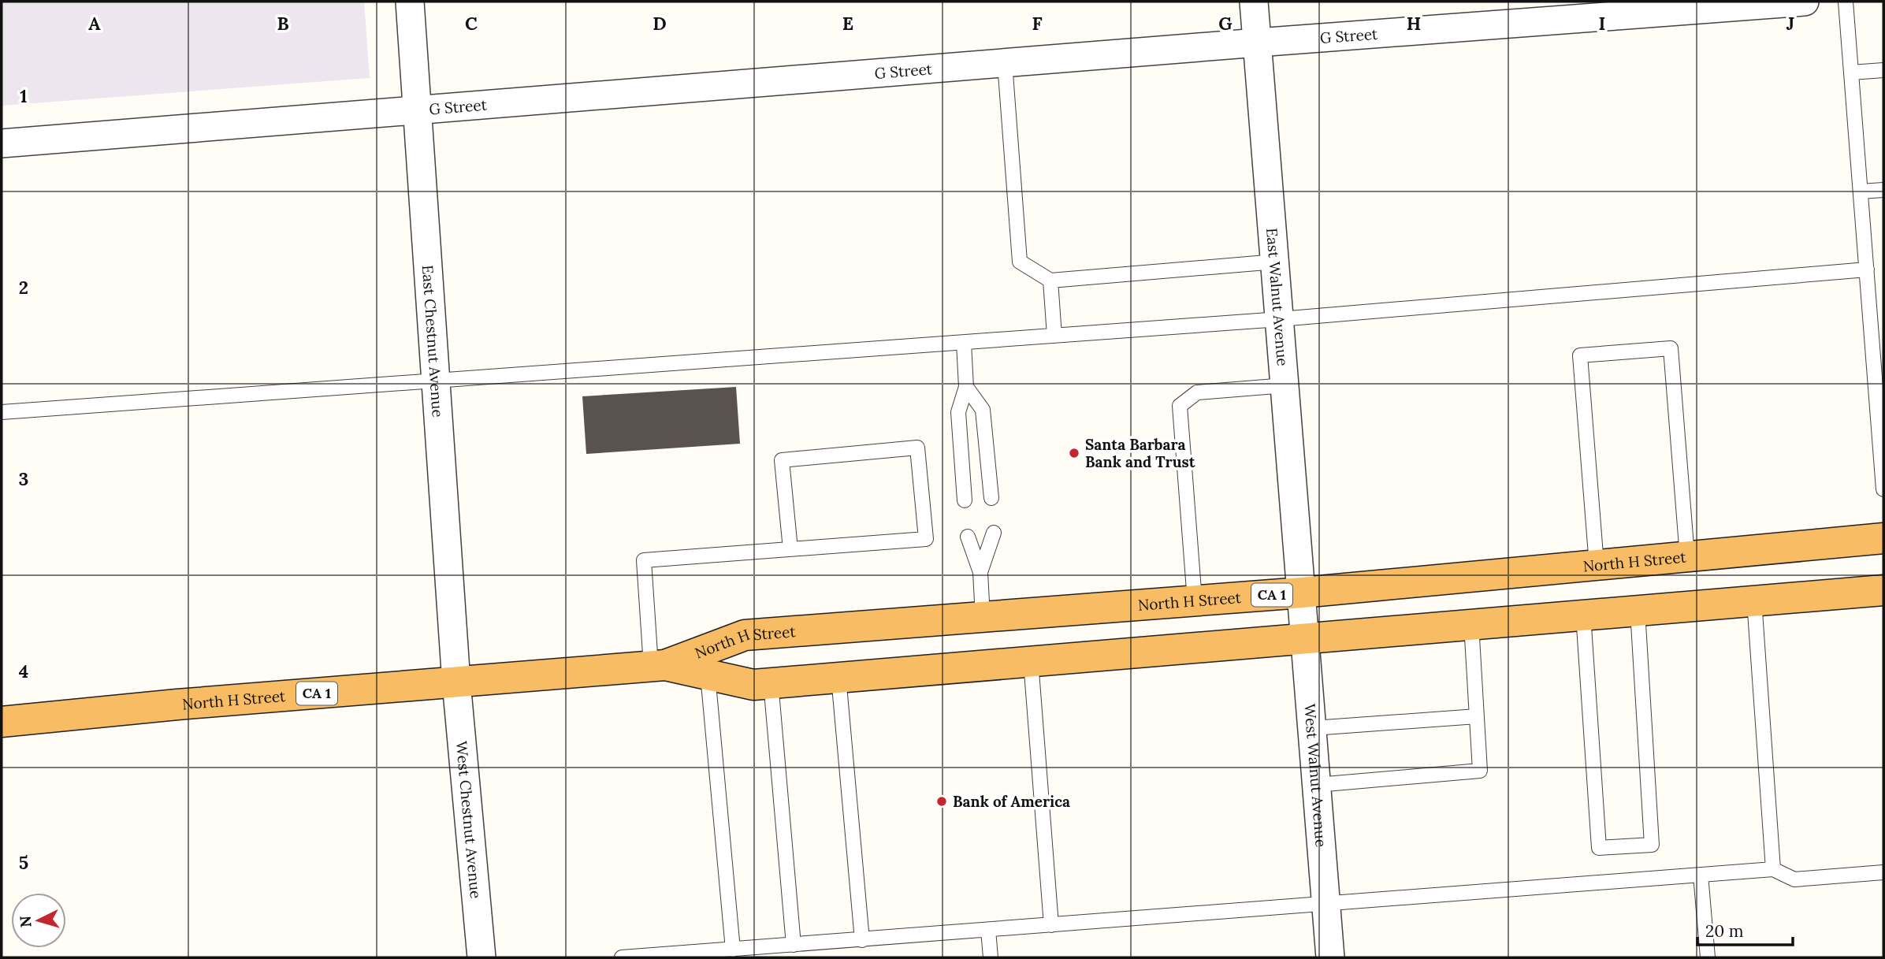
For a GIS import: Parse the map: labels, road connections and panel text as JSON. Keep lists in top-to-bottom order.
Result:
{
  "streets": {
    "highway": ["North H Street", "CA 1"],
    "street": [
      "G Street",
      "East Walnut Avenue",
      "East Chestnut Avenue",
      "West Walnut Avenue",
      "West Chestnut Avenue"
    ]
  },
  "crossings": [
    ["G Street", "East Walnut Avenue"],
    ["G Street", "East Chestnut Avenue"],
    ["East Walnut Avenue", "North H Street"],
    ["East Walnut Avenue", "West Walnut Avenue"],
    ["East Chestnut Avenue", "North H Street"],
    ["East Chestnut Avenue", "West Chestnut Avenue"],
    ["North H Street", "West Walnut Avenue"],
    ["North H Street", "West Chestnut Avenue"]
  ],
  "places": ["Santa Barbara Bank and Trust", "Bank of America"],
  "scale_bar": "20 m",
  "north": "left",
  "grid": {
    "columns": [
      "A",
      "B",
      "C",
      "D",
      "E",
      "F",
      "G",
      "H",
      "I",
      "J"
    ],
    "rows": [
      "1",
      "2",
      "3",
      "4",
      "5"
    ]
  }
}
